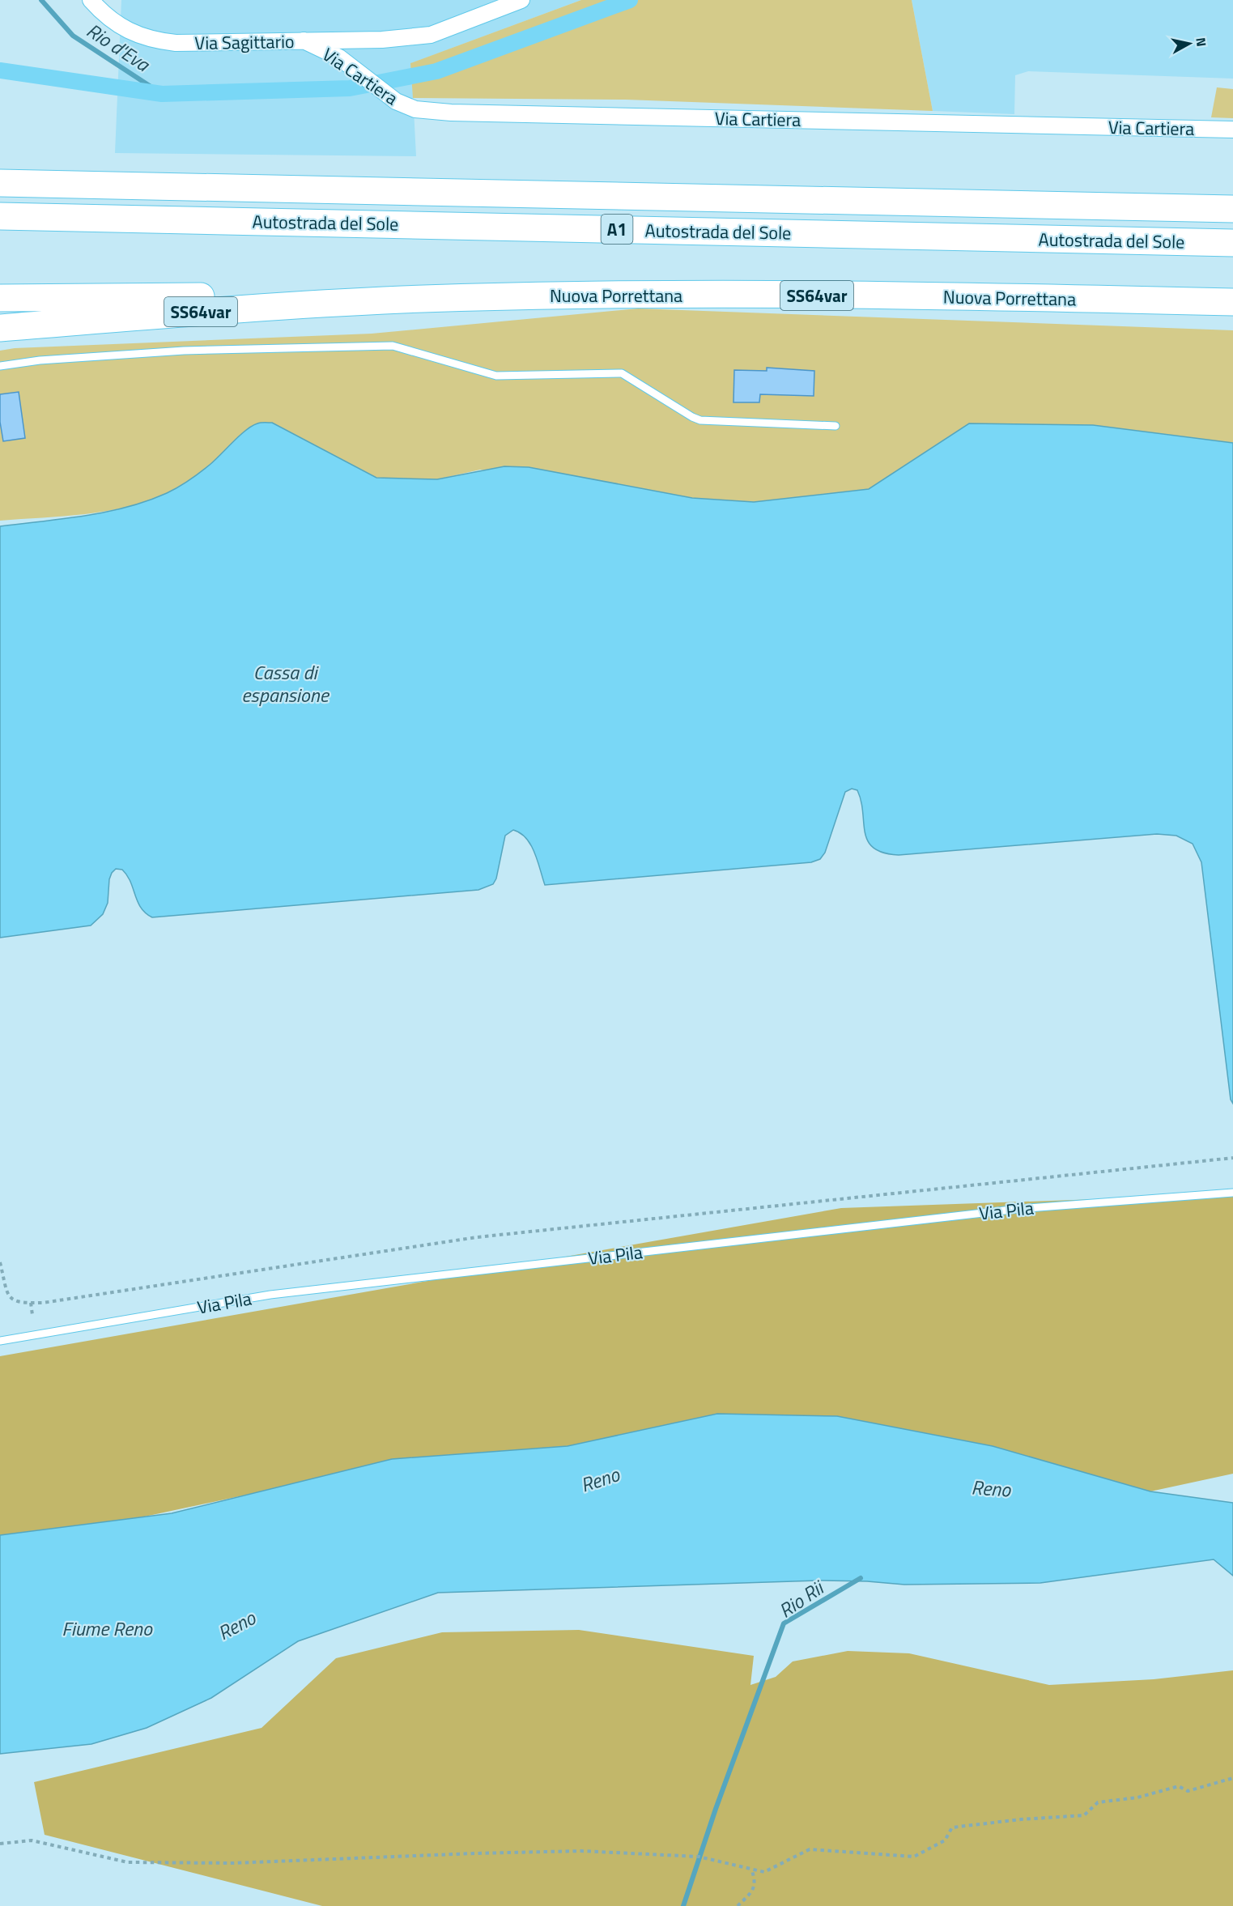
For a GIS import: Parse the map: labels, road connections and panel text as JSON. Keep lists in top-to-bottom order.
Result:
{
  "streets": {
    "highway": [
      "Autostrada del Sole",
      "A1",
      "Nuova Porrettana",
      "SS64var"
    ],
    "street": ["Via Sagittario", "Via Cartiera"],
    "lane": ["Via Pila"]
  },
  "crossings": [
    ["Via Sagittario", "Via Cartiera"]
  ],
  "water": [
    "Rio d'Eva",
    "Cassa di espansione",
    "Reno",
    "Rio Rii",
    "Fiume Reno"
  ],
  "north": "right"
}
